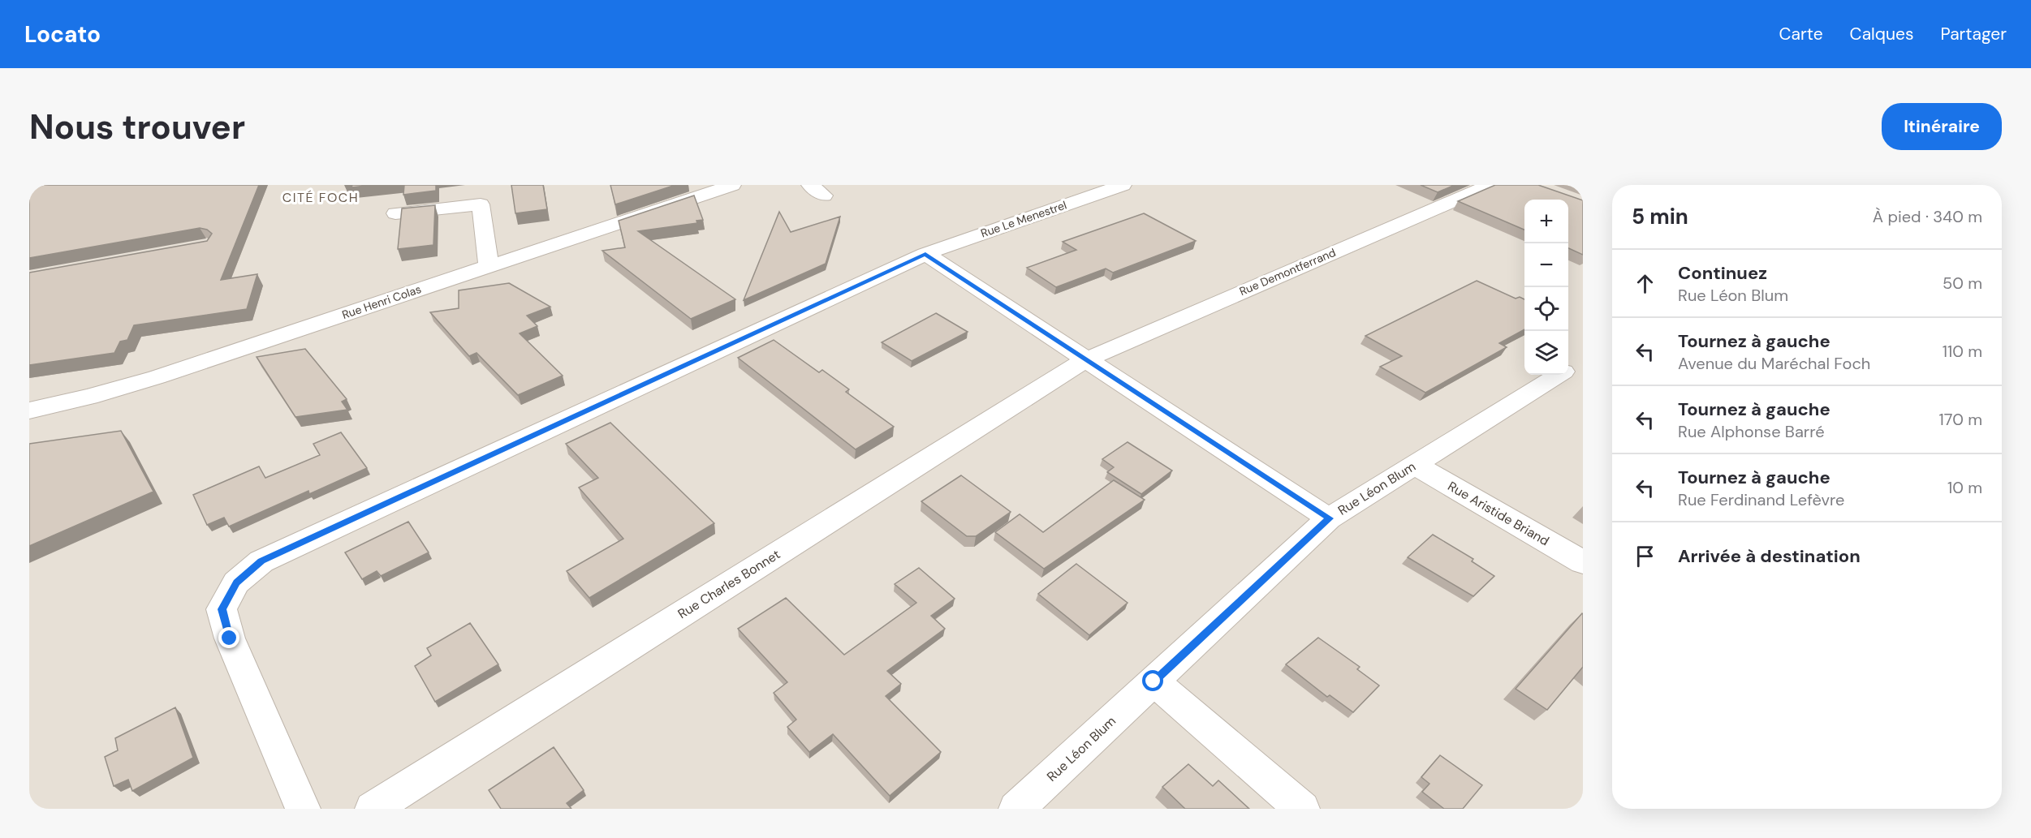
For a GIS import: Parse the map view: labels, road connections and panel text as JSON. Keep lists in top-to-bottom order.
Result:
{
  "streets": {
    "street": [
      "Rue Le Menestrel",
      "Rue Demontferrand",
      "Rue Henri Colas",
      "Rue Léon Blum",
      "Rue Aristide Briand",
      "Rue Charles Bonnet"
    ]
  },
  "crossings": [
    ["Rue Demontferrand", "Rue Charles Bonnet"],
    ["Rue Léon Blum", "Rue Aristide Briand"]
  ],
  "districts": ["CITÉ FOCH"],
  "page": {
    "header": "Locato",
    "nav": ["Carte", "Calques", "Partager"],
    "buttons": "Itinéraire",
    "title": "Nous trouver",
    "heading": ["5 min", "À pied · 340 m"],
    "map_buttons": ["+", "−"],
    "list": [
      ["Continuez", "Rue Léon Blum", "50 m"],
      ["Tournez à gauche", "Avenue du Maréchal Foch", "110 m"],
      ["Tournez à gauche", "Rue Alphonse Barré", "170 m"],
      ["Tournez à gauche", "Rue Ferdinand Lefèvre", "10 m"],
      "Arrivée à destination"
    ]
  }
}
